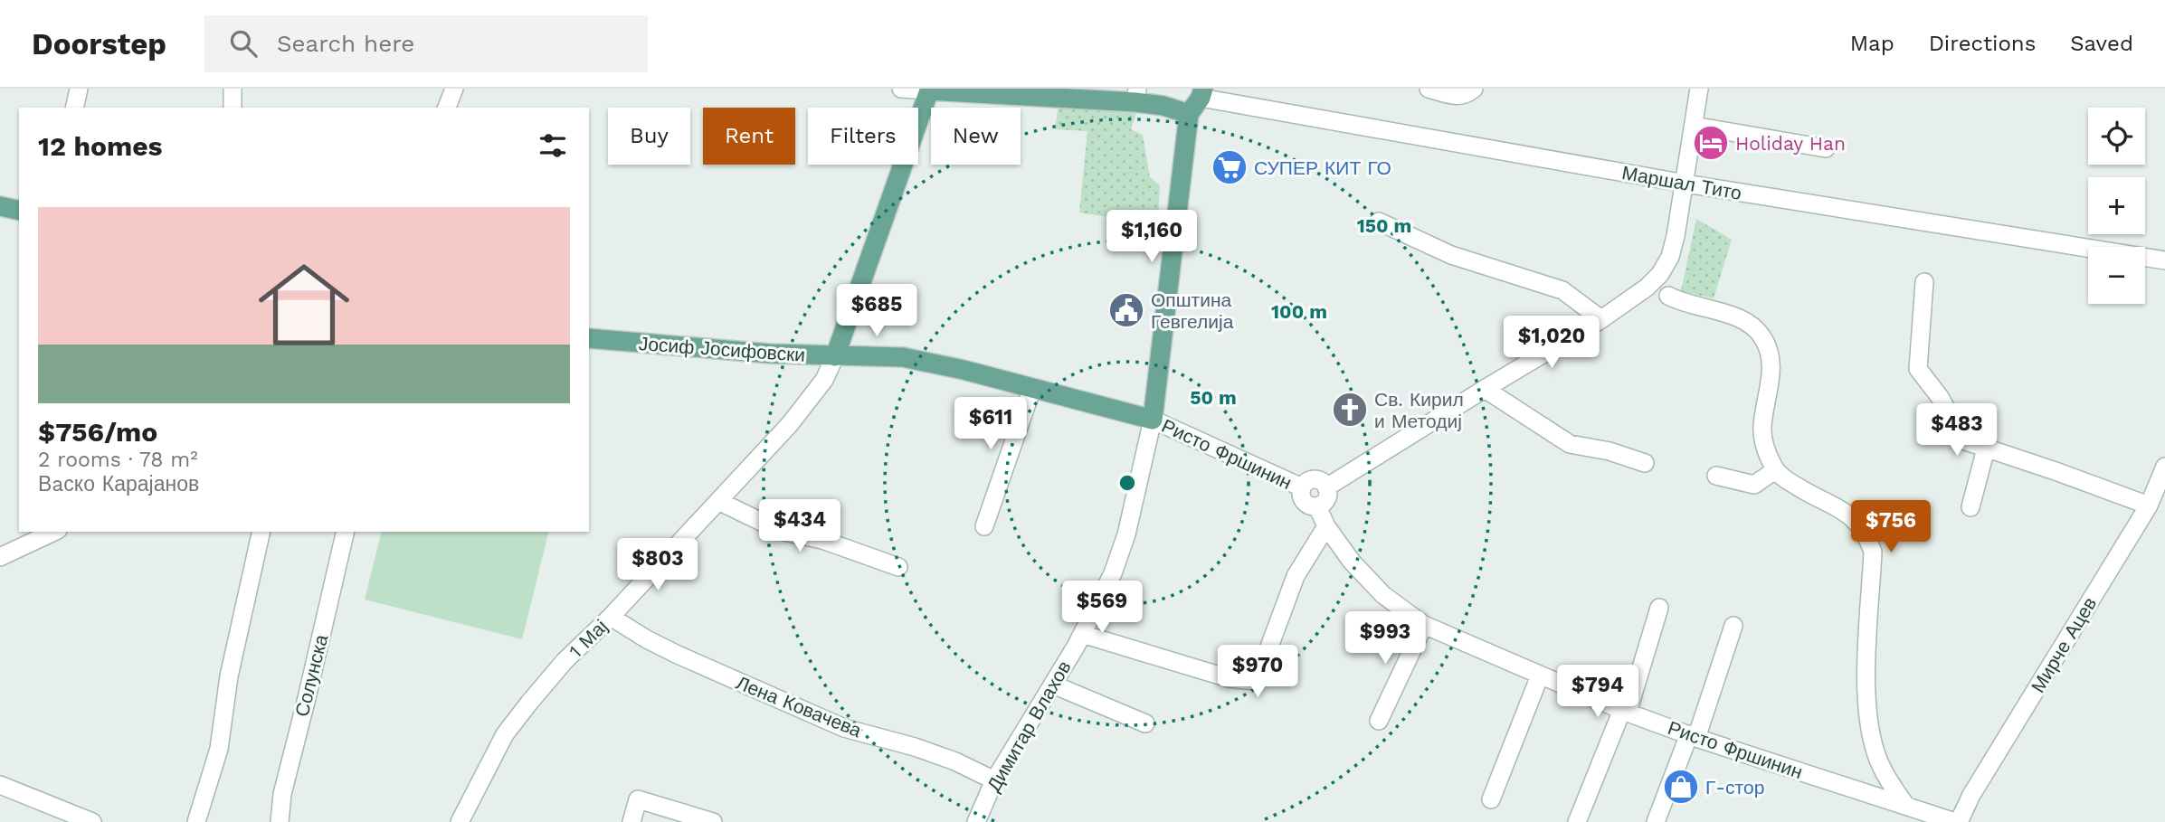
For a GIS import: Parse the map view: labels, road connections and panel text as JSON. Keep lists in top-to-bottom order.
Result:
{
  "streets": {
    "main road": ["Јосиф Јосифовски", "Димитар Влахов"],
    "street": [
      "Маршал Тито",
      "Ристо Фршинин",
      "1 Мај",
      "Мирче Ацев",
      "Солунска",
      "Лена Ковачева"
    ]
  },
  "crossings": [
    ["Јосиф Јосифовски", "Ристо Фршинин"],
    ["Јосиф Јосифовски", "1 Мај"],
    ["Јосиф Јосифовски", "Димитар Влахов"],
    ["Ристо Фршинин", "Мирче Ацев"],
    ["Ристо Фршинин", "Димитар Влахов"],
    ["1 Мај", "Лена Ковачева"],
    ["Лена Ковачева", "Димитар Влахов"]
  ],
  "places": {
    "hotel": ["Holiday Han"],
    "supermarket": ["СУПЕР КИТ ГО"],
    "public building": ["Општина Гевгелија"],
    "church": ["Св. Кирил и Методиј"],
    "shop": ["Г-стор"]
  },
  "page": {
    "header": "Doorstep",
    "search": "Search here",
    "nav": ["Map", "Directions", "Saved"],
    "map_buttons": ["+", "−"],
    "chip": [
      "Buy",
      "Rent",
      "Filters",
      "New"
    ],
    "heading": "12 homes",
    "list": [
      {
        "name": "$756/mo",
        "note": "2 rooms · 78 m² · Вaско Карајанов"
      }
    ],
    "price": [
      "$1,160",
      "$685",
      "$1,020",
      "$611",
      "$483",
      "$434",
      "$756",
      "$803",
      "$569",
      "$993",
      "$970",
      "$794"
    ]
  },
  "rings": ["150 m", "100 m", "50 m"]
}
